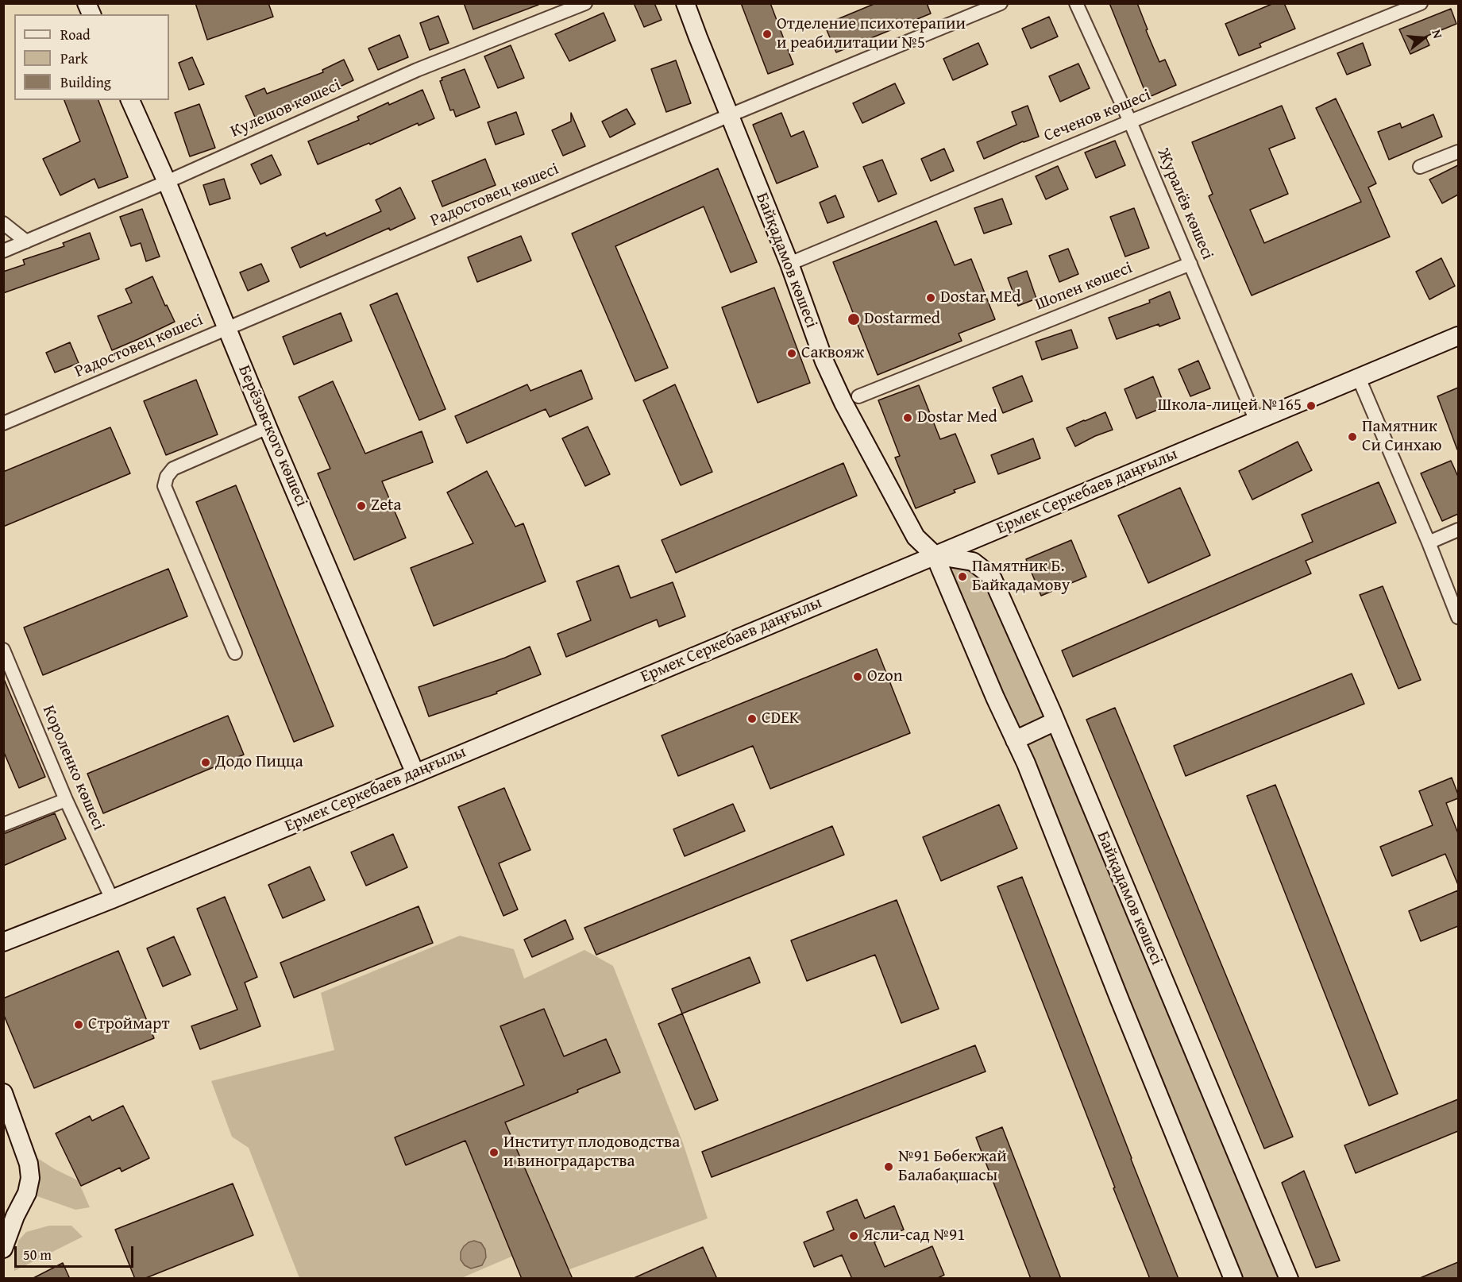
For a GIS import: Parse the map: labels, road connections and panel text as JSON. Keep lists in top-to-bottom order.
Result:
{
  "streets": {
    "street": [
      "Кулешов көшесі",
      "Сеченов көшесі",
      "Радостовец көшесі",
      "Журалёв көшесі",
      "Байқадамов көшесі",
      "Шопен көшесі",
      "Берёзовского көшесі",
      "Ермек Серкебаев даңғылы",
      "Короленко көшесі"
    ]
  },
  "crossings": [
    ["Кулешов көшесі", "Берёзовского көшесі"],
    ["Сеченов көшесі", "Журалёв көшесі"],
    ["Сеченов көшесі", "Байқадамов көшесі"],
    ["Радостовец көшесі", "Байқадамов көшесі"],
    ["Радостовец көшесі", "Берёзовского көшесі"],
    ["Журалёв көшесі", "Шопен көшесі"],
    ["Журалёв көшесі", "Ермек Серкебаев даңғылы"],
    ["Байқадамов көшесі", "Ермек Серкебаев даңғылы"],
    ["Берёзовского көшесі", "Ермек Серкебаев даңғылы"],
    ["Ермек Серкебаев даңғылы", "Короленко көшесі"]
  ],
  "places": [
    "Отделение психотерапии и реабилитации №5",
    "Dostar MEd",
    "Dostarmed",
    "Саквояж",
    "Школа-лицей №165",
    "Dostar Med",
    "Памятник Си Синхаю",
    "Zeta",
    "Памятник Б. Байкадамову",
    "Ozon",
    "CDEK",
    "Додо Пицца",
    "Строймарт",
    "Институт плодоводства и виноградарства",
    "№91 Бөбекжай Балабақшасы",
    "Ясли-сад №91"
  ],
  "legend": ["Road", "Park", "Building"],
  "scale_bar": "50 m",
  "north": "right"
}
